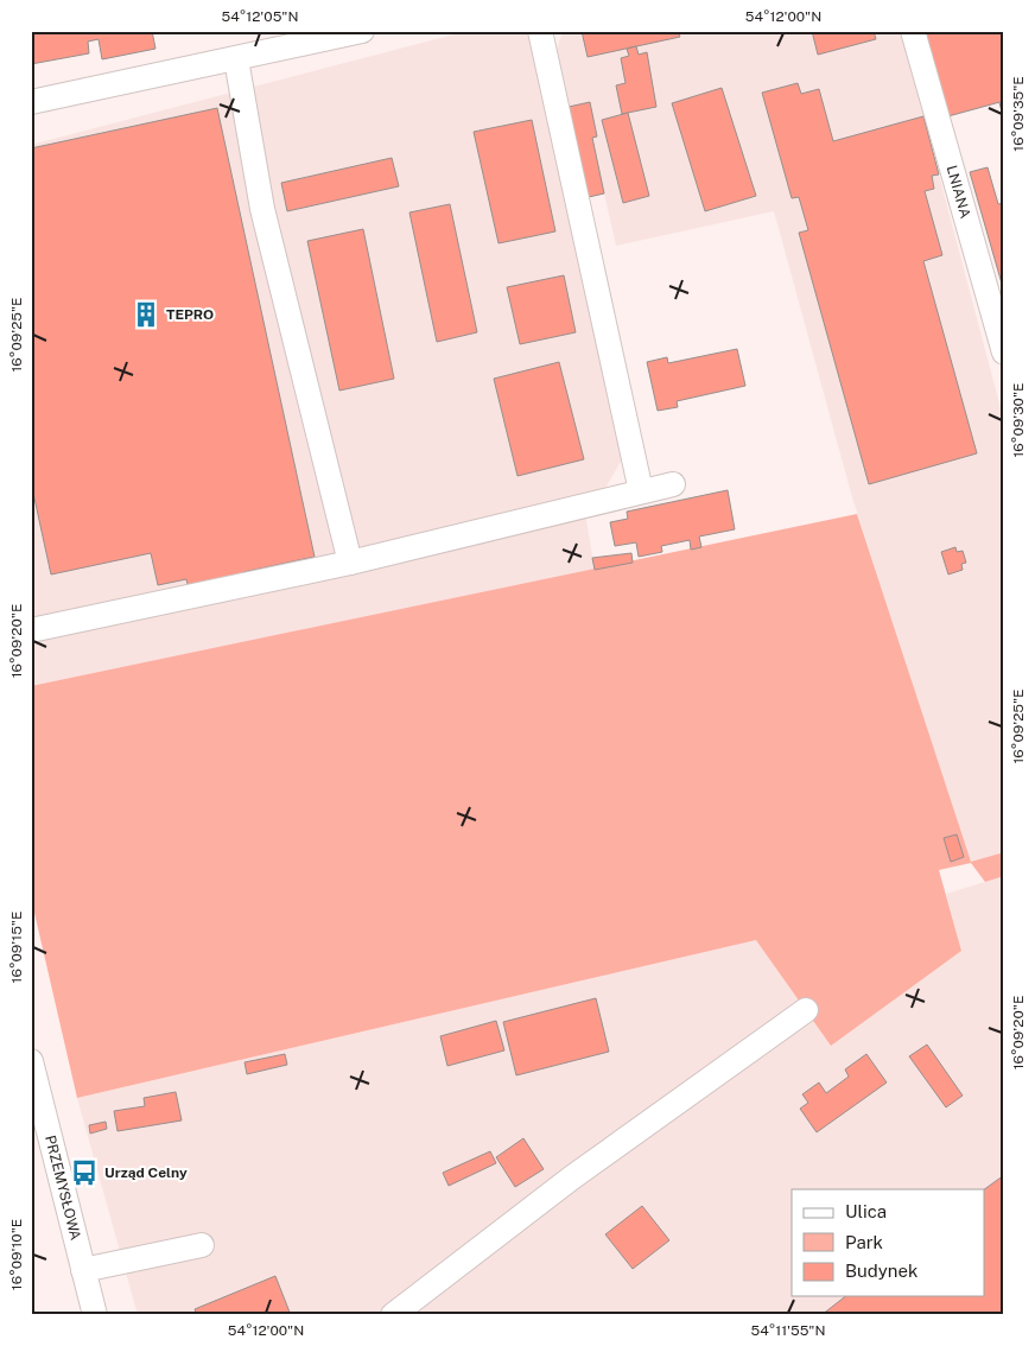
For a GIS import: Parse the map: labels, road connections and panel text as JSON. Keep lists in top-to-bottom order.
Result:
{
  "streets": {
    "street": ["LNIANA", "PRZEMYSŁOWA"]
  },
  "places": {
    "building": ["TEPRO"],
    "bus stop": ["Urząd Celny"]
  },
  "legend": ["Ulica", "Park", "Budynek"],
  "coordinates": [
    "54°12'05\"N",
    "54°12'00\"N",
    "16°09'35\"E",
    "16°09'25\"E",
    "16°09'30\"E",
    "16°09'20\"E",
    "16°09'15\"E",
    "16°09'10\"E",
    "54°11'55\"N"
  ]
}
